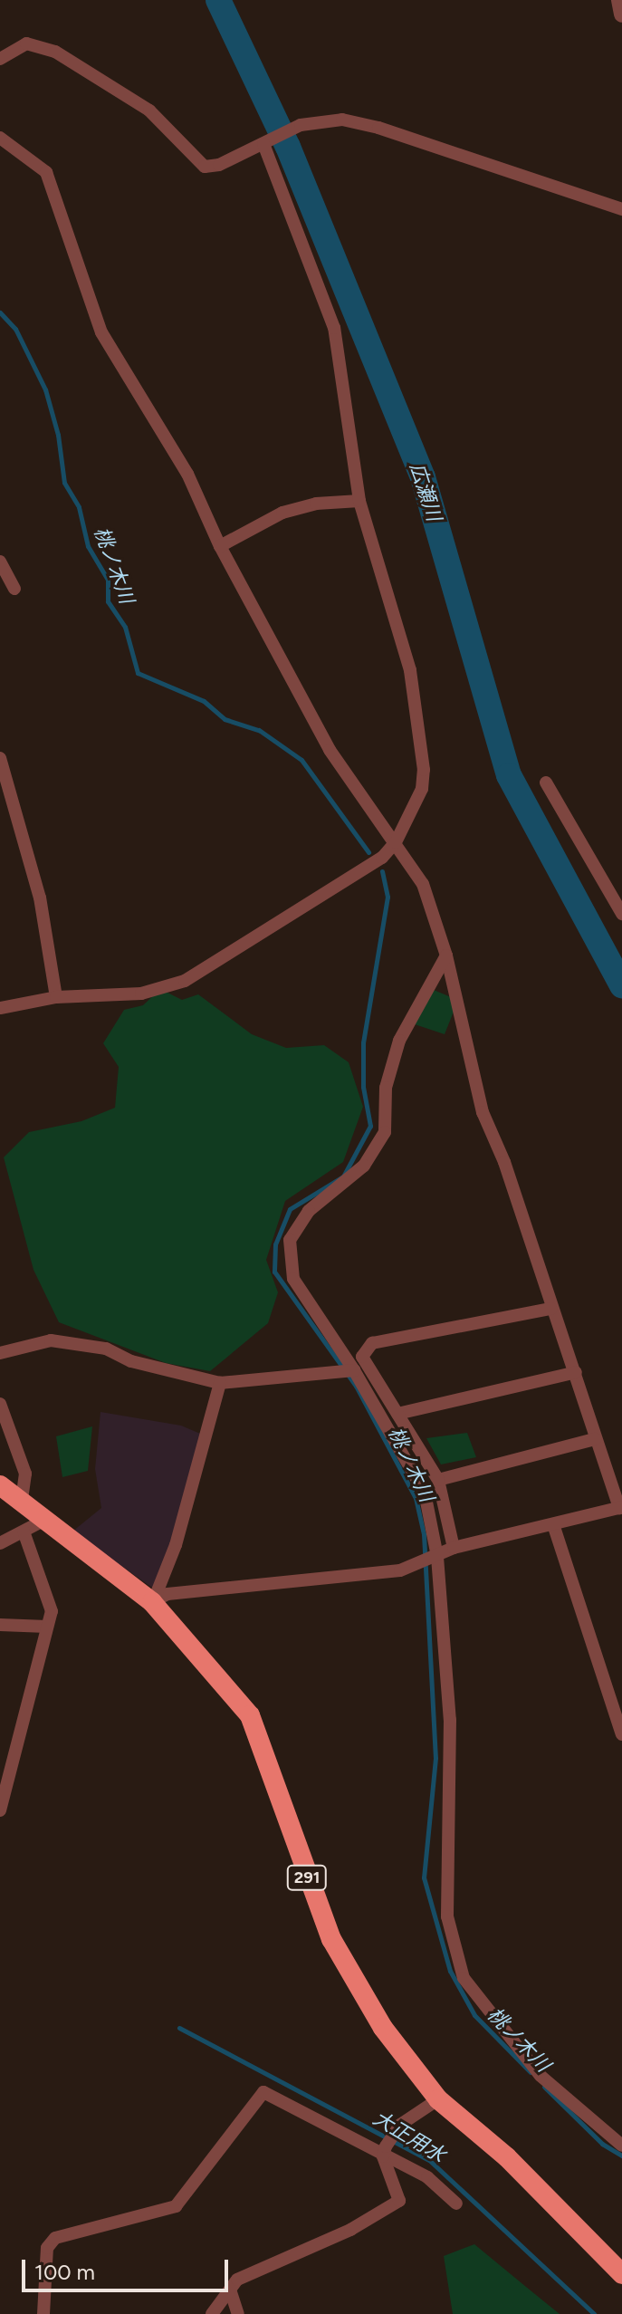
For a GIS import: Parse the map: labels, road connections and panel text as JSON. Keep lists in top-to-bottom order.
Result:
{
  "streets": {
    "highway": ["291"]
  },
  "water": ["広瀬川", "桃ノ木川", "大正用水"],
  "scale_bar": "100 m"
}
